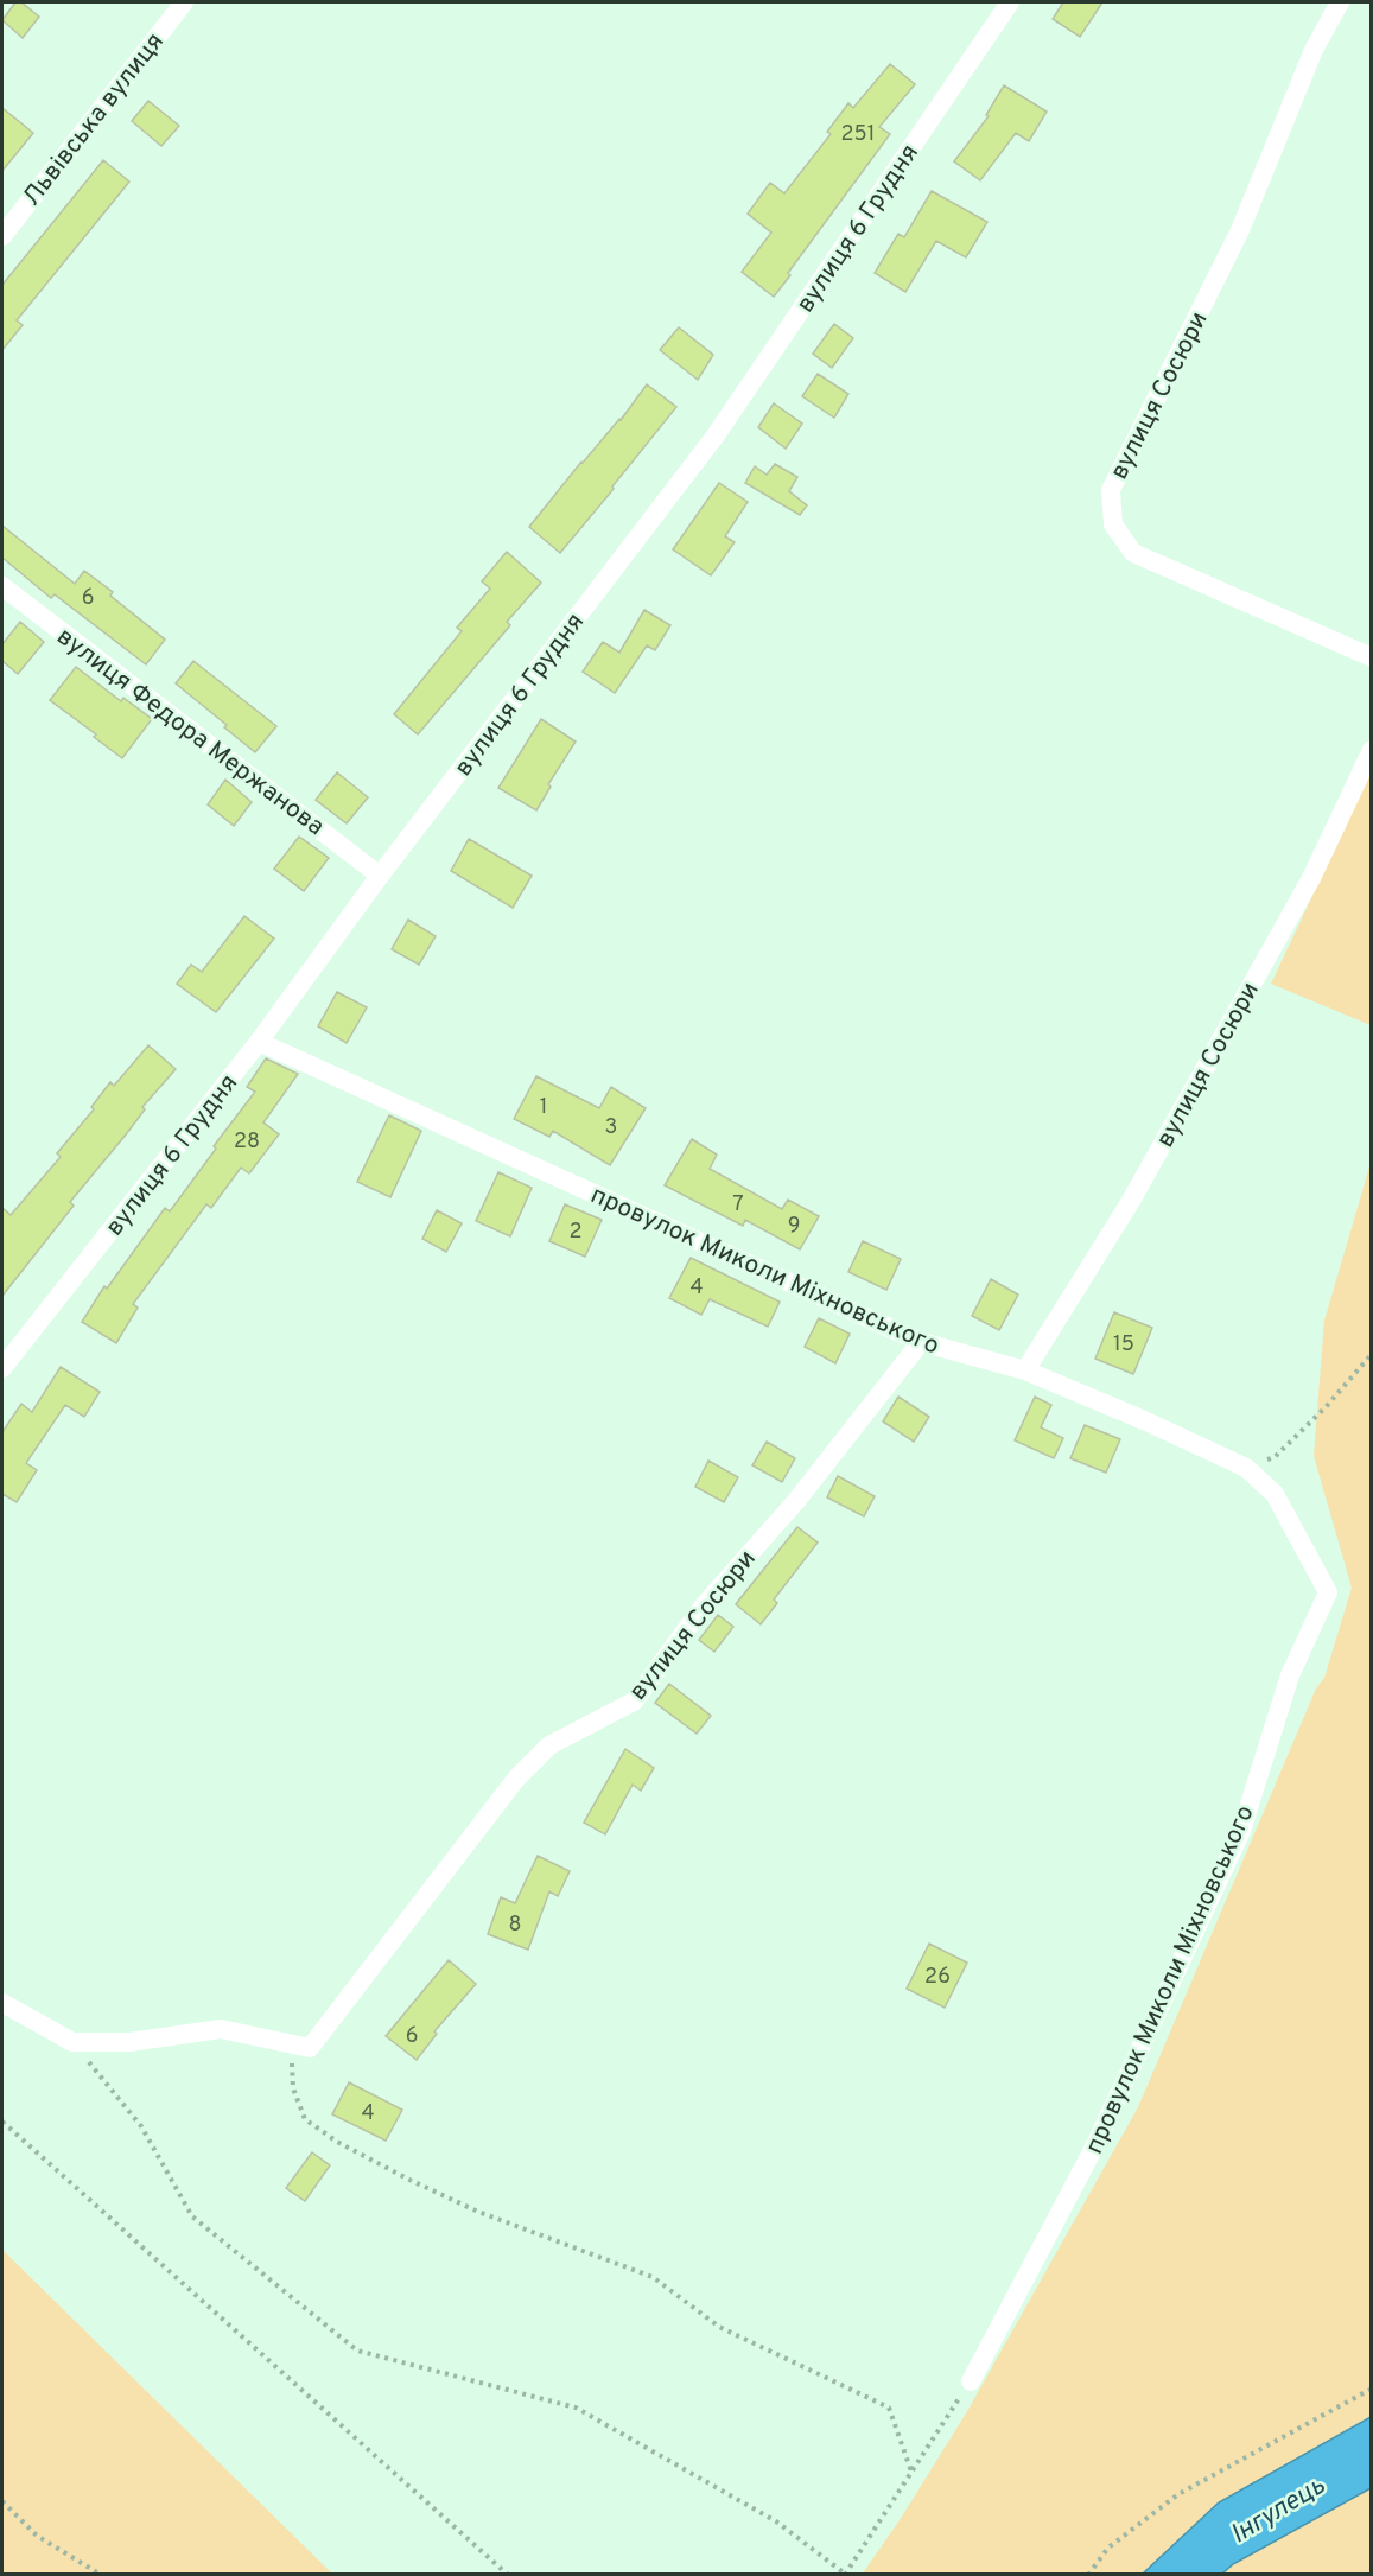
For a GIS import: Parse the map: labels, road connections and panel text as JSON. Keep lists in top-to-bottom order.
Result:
{
  "streets": {
    "street": [
      "Львівська вулиця",
      "вулиця 6 Грудня",
      "вулиця Сосюри",
      "вулиця Федора Мержанова",
      "провулок Миколи Міхновського"
    ]
  },
  "crossings": [
    ["вулиця 6 Грудня", "вулиця Федора Мержанова"],
    ["вулиця 6 Грудня", "провулок Миколи Міхновського"],
    ["вулиця Сосюри", "провулок Миколи Міхновського"]
  ],
  "water": ["Інгулець"],
  "house_numbers": [
    "251",
    "6",
    "1",
    "3",
    "28",
    "7",
    "9",
    "2",
    "4",
    "15",
    "8",
    "26",
    "6",
    "4"
  ]
}
